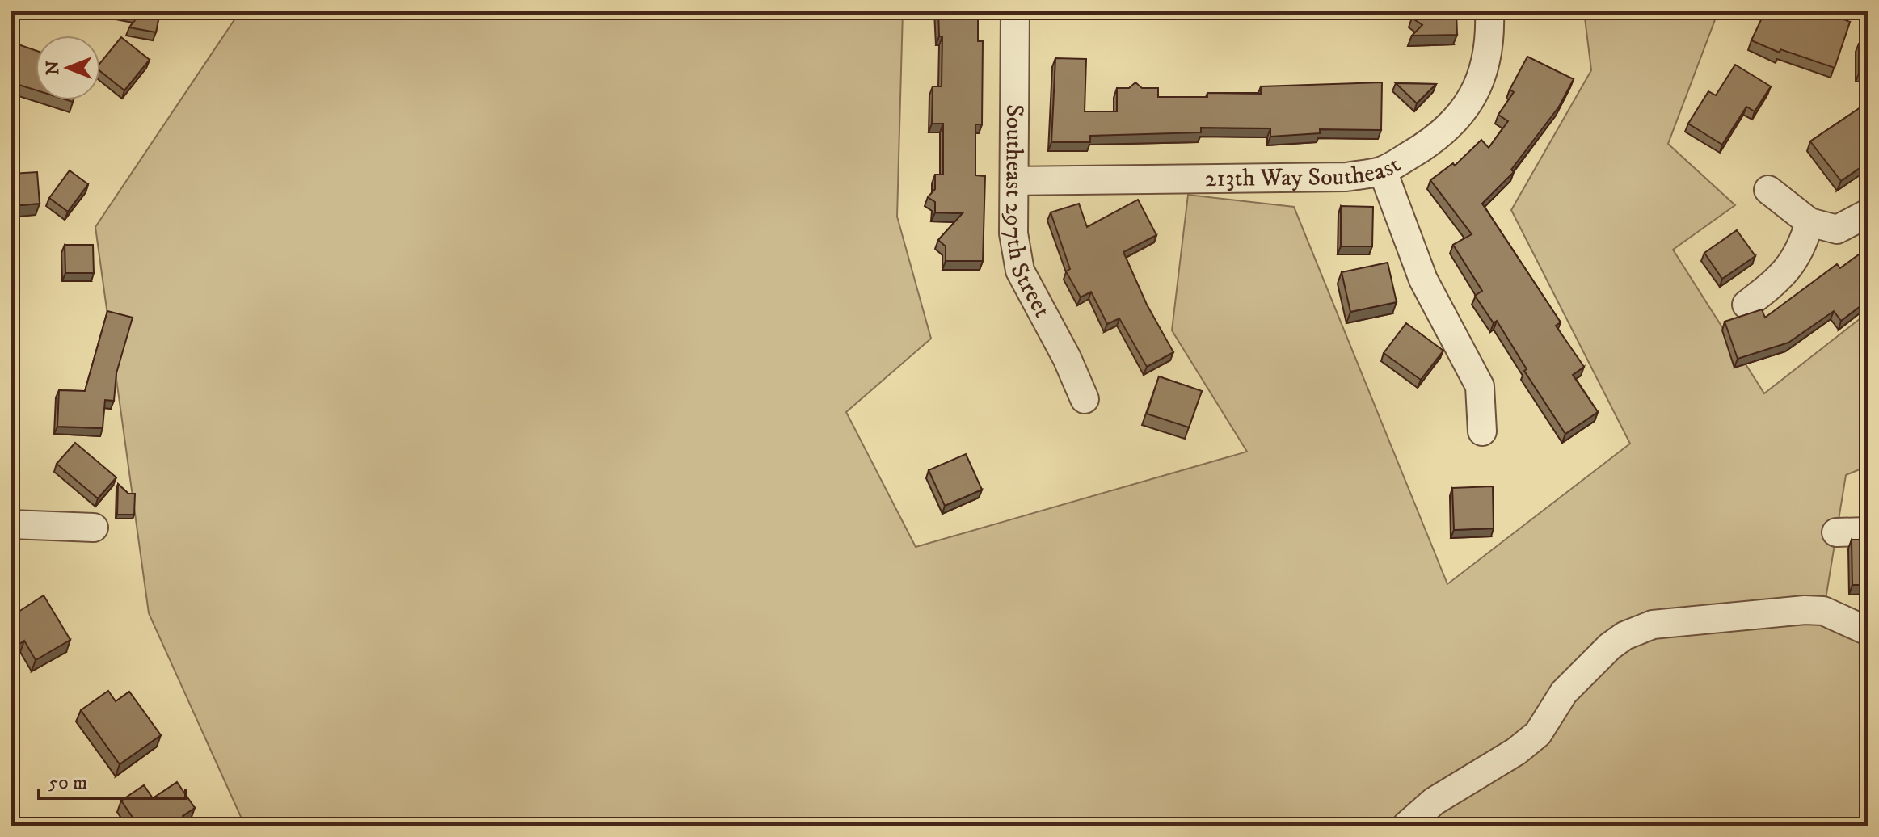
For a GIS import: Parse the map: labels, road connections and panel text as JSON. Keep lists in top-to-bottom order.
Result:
{
  "streets": {
    "street": ["213th Way Southeast", "Southeast 297th Street"]
  },
  "crossings": [
    ["213th Way Southeast", "Southeast 297th Street"]
  ],
  "scale_bar": "50 m",
  "north": "left"
}
